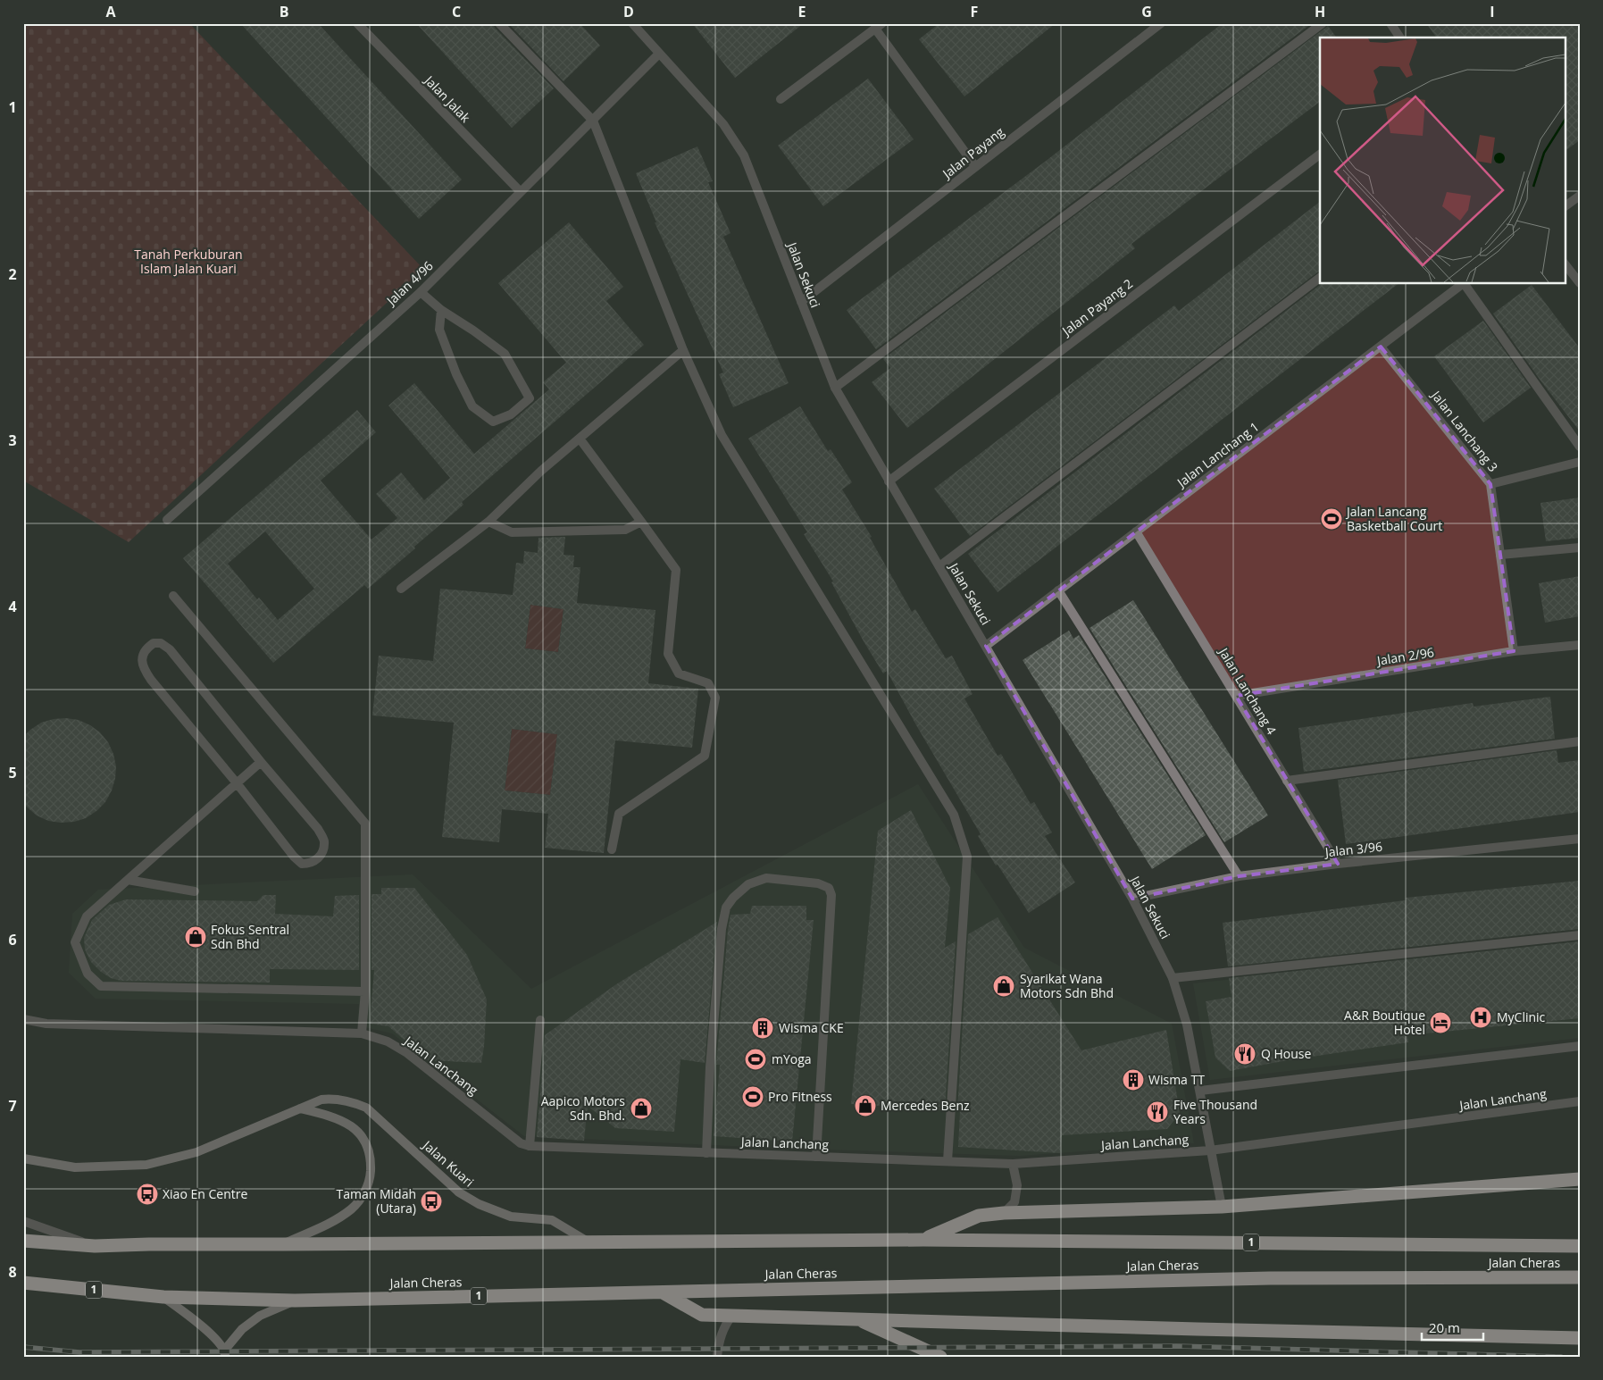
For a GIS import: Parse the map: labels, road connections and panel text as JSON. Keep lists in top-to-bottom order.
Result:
{
  "streets": {
    "highway": ["1", "Jalan Cheras"],
    "street": [
      "Jalan Jalak",
      "Jalan Payang",
      "Jalan Sekuci",
      "Jalan 4/96",
      "Jalan Payang 2",
      "Jalan Lanchang 3",
      "Jalan Lanchang 1",
      "Jalan 2/96",
      "Jalan Lanchang 4",
      "Jalan 3/96",
      "Jalan Lanchang",
      "Jalan Kuari"
    ]
  },
  "crossings": [
    ["Jalan Jalak", "Jalan 4/96"],
    ["Jalan Payang", "Jalan Sekuci"],
    ["Jalan Sekuci", "Jalan 4/96"],
    ["Jalan Sekuci", "Jalan Payang 2"],
    ["Jalan Sekuci", "Jalan Lanchang 1"],
    ["Jalan Sekuci", "Jalan 3/96"],
    ["Jalan Sekuci", "Jalan Lanchang"],
    ["Jalan Lanchang 3", "Jalan Lanchang 1"],
    ["Jalan Lanchang 3", "Jalan 2/96"],
    ["Jalan Lanchang 1", "Jalan Lanchang 4"],
    ["Jalan 2/96", "Jalan Lanchang 4"],
    ["Jalan Lanchang 4", "Jalan 3/96"],
    ["Jalan Kuari", "Jalan Cheras"]
  ],
  "parks": ["Tanah Perkuburan Islam Jalan Kuari"],
  "places": {
    "sports": ["Jalan Lancang Basketball Court", "mYoga", "Pro Fitness"],
    "shop": [
      "Fokus Sentral Sdn Bhd",
      "Syarikat Wana Motors Sdn Bhd",
      "Mercedes Benz",
      "Aapico Motors Sdn. Bhd."
    ],
    "hospital": ["MyClinic"],
    "hotel": ["A&R Boutique Hotel"],
    "building": ["Wisma CKE", "Wisma TT"],
    "restaurant": ["Q House", "Five Thousand Years"],
    "bus stop": ["Xiao En Centre", "Taman Midah (Utara)"]
  },
  "scale_bar": "20 m",
  "grid": {
    "columns": [
      "A",
      "B",
      "C",
      "D",
      "E",
      "F",
      "G",
      "H",
      "I"
    ],
    "rows": [
      "1",
      "2",
      "3",
      "4",
      "5",
      "6",
      "7",
      "8"
    ]
  }
}
